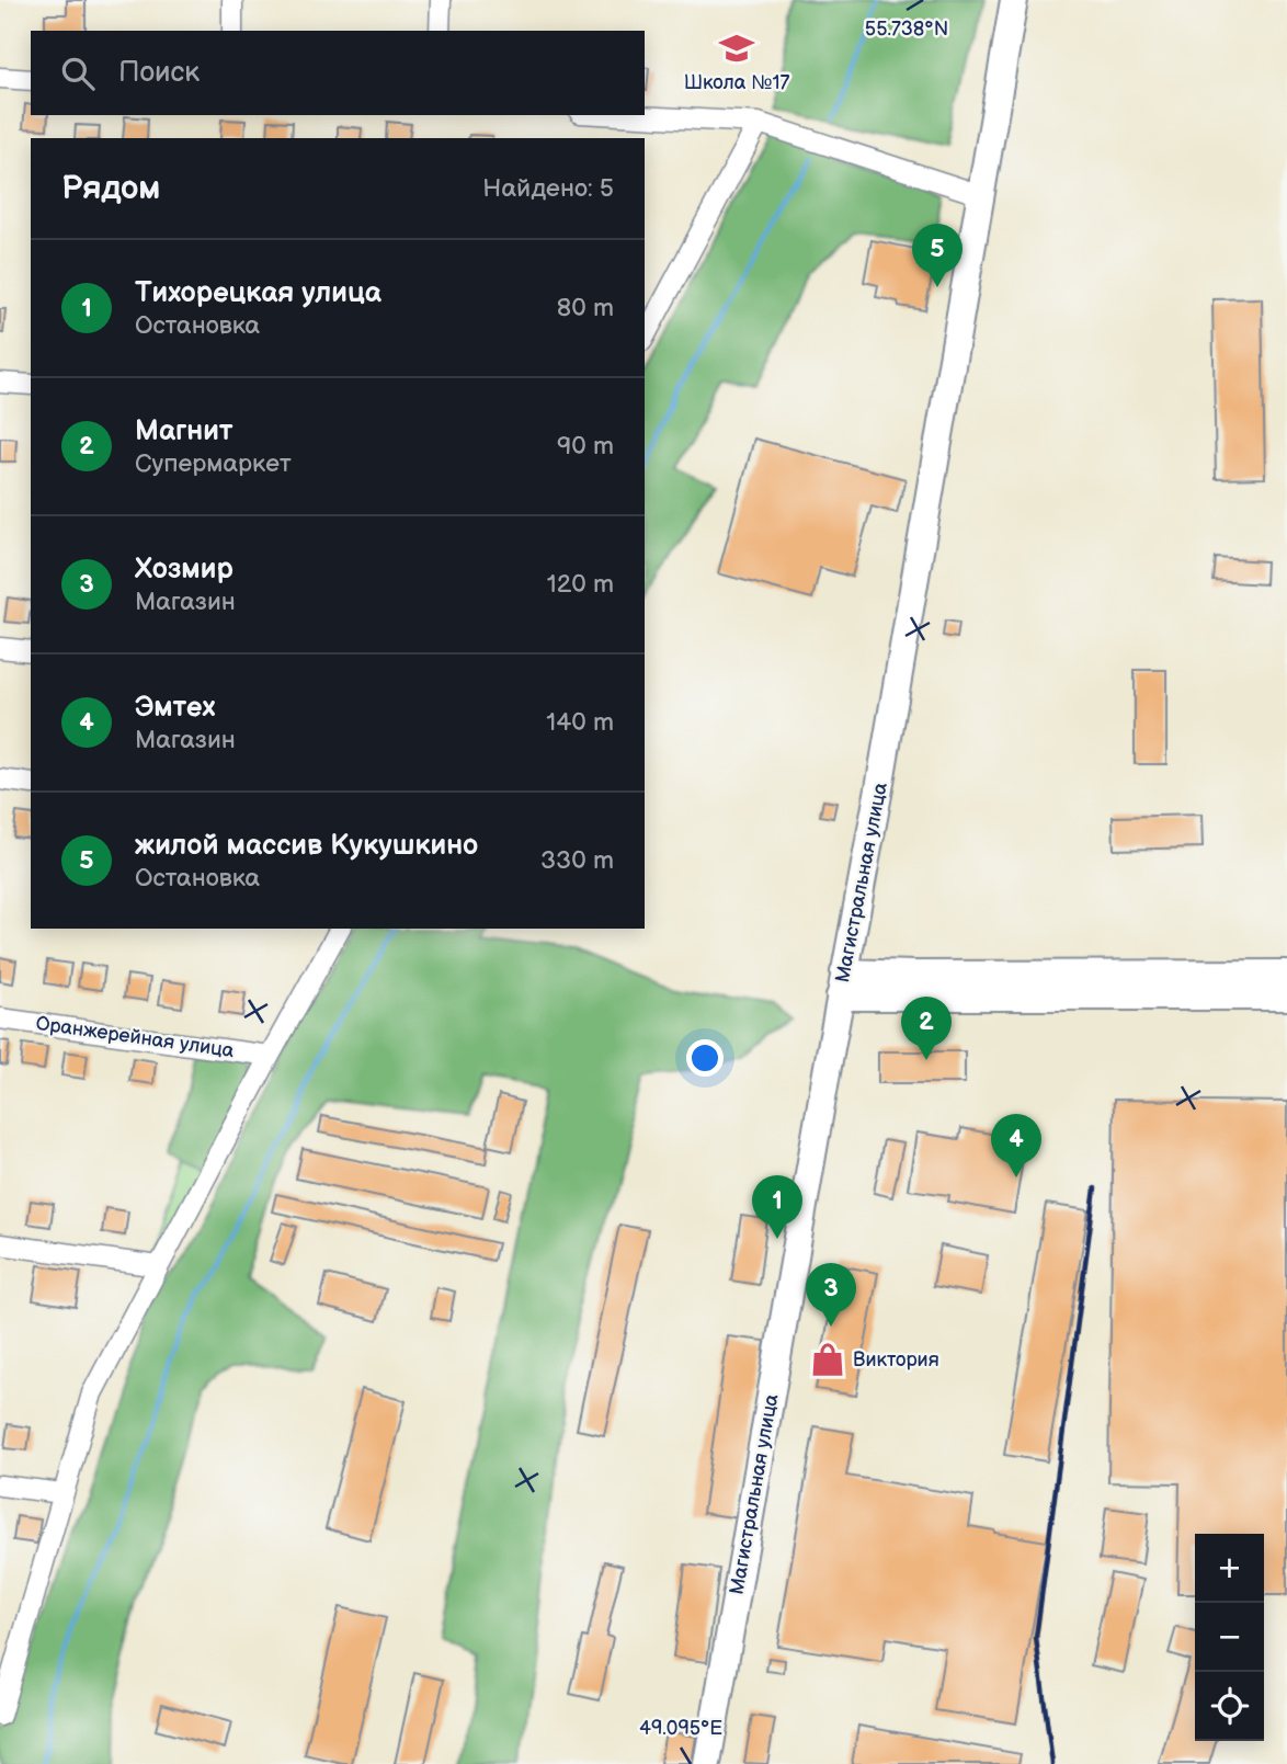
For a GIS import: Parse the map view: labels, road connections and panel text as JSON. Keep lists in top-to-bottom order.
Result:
{
  "streets": {
    "main road": ["Магистральная улица"],
    "street": ["Оранжерейная улица"]
  },
  "places": {
    "school or university": ["Школа №17"],
    "shop": ["Виктория"]
  },
  "page": {
    "search": "Поиск",
    "heading": ["Рядом", "Найдено: 5"],
    "pins": [
      "5",
      "2",
      "4",
      "1",
      "3"
    ],
    "list": [
      {
        "mark": "1",
        "name": "Тихорецкая улица",
        "note": "Остановка",
        "value": "80 m"
      },
      {
        "mark": "2",
        "name": "Магнит",
        "note": "Супермаркет",
        "value": "90 m"
      },
      {
        "mark": "3",
        "name": "Хозмир",
        "note": "Магазин",
        "value": "120 m"
      },
      {
        "mark": "4",
        "name": "Эмтех",
        "note": "Магазин",
        "value": "140 m"
      },
      {
        "mark": "5",
        "name": "жилой массив Кукушкино",
        "note": "Остановка",
        "value": "330 m"
      }
    ],
    "map_buttons": ["+", "−"]
  },
  "coordinates": ["55.738°N", "49.095°E"]
}
